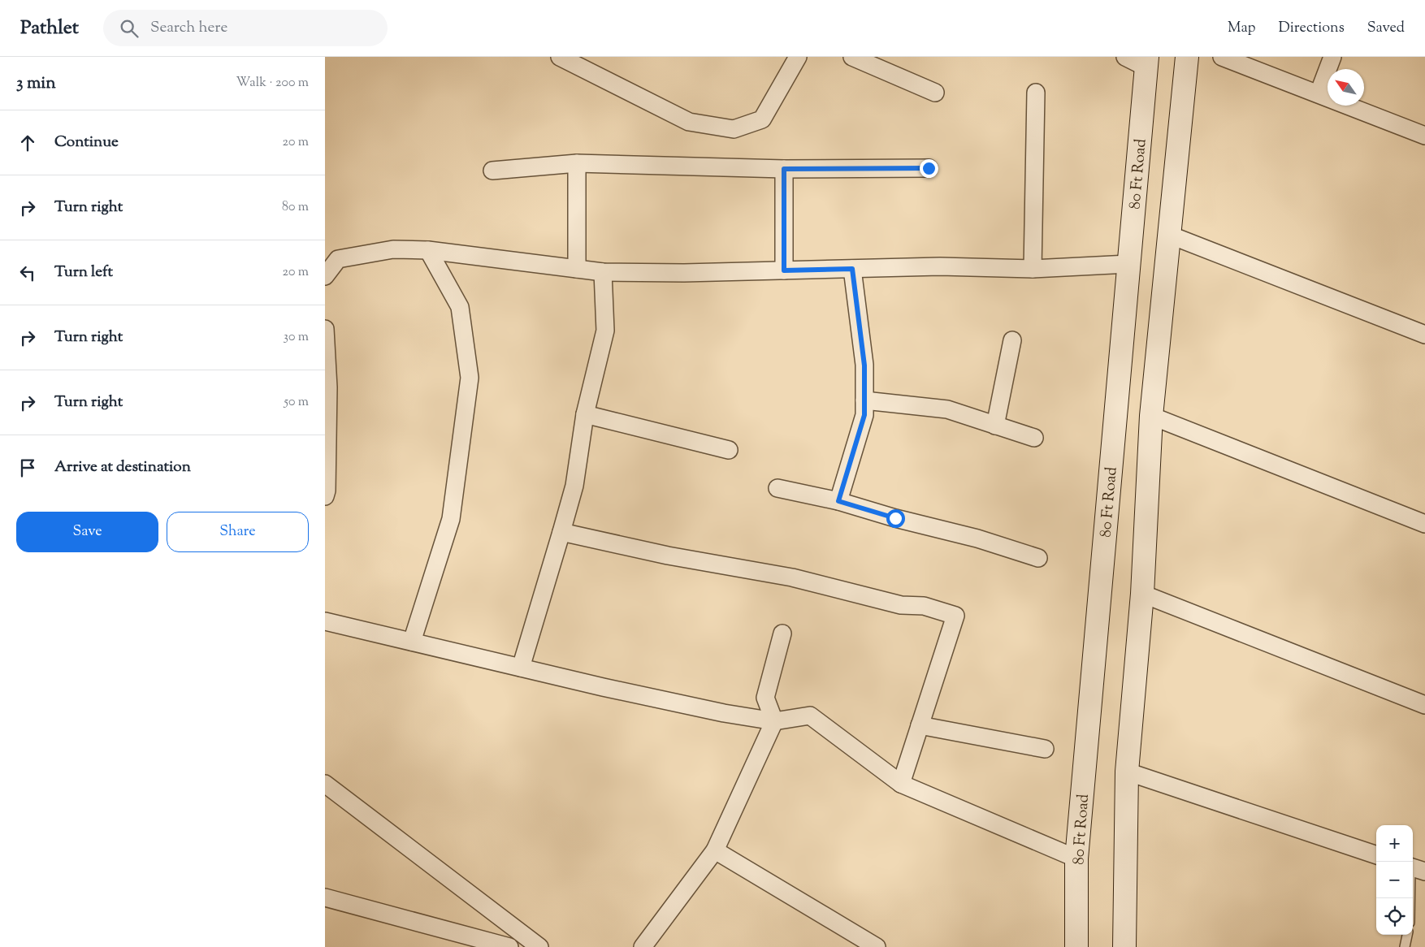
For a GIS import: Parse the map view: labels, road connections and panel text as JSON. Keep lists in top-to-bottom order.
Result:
{
  "streets": {
    "main road": ["80 Ft Road"]
  },
  "north": "top left",
  "page": {
    "header": "Pathlet",
    "search": "Search here",
    "nav": ["Map", "Directions", "Saved"],
    "heading": ["3 min", "Walk · 200 m"],
    "list": [
      ["Continue", "20 m"],
      ["Turn right", "80 m"],
      ["Turn left", "20 m"],
      ["Turn right", "30 m"],
      ["Turn right", "50 m"],
      "Arrive at destination"
    ],
    "buttons": ["Save", "Share"],
    "map_buttons": ["+", "−"]
  }
}
